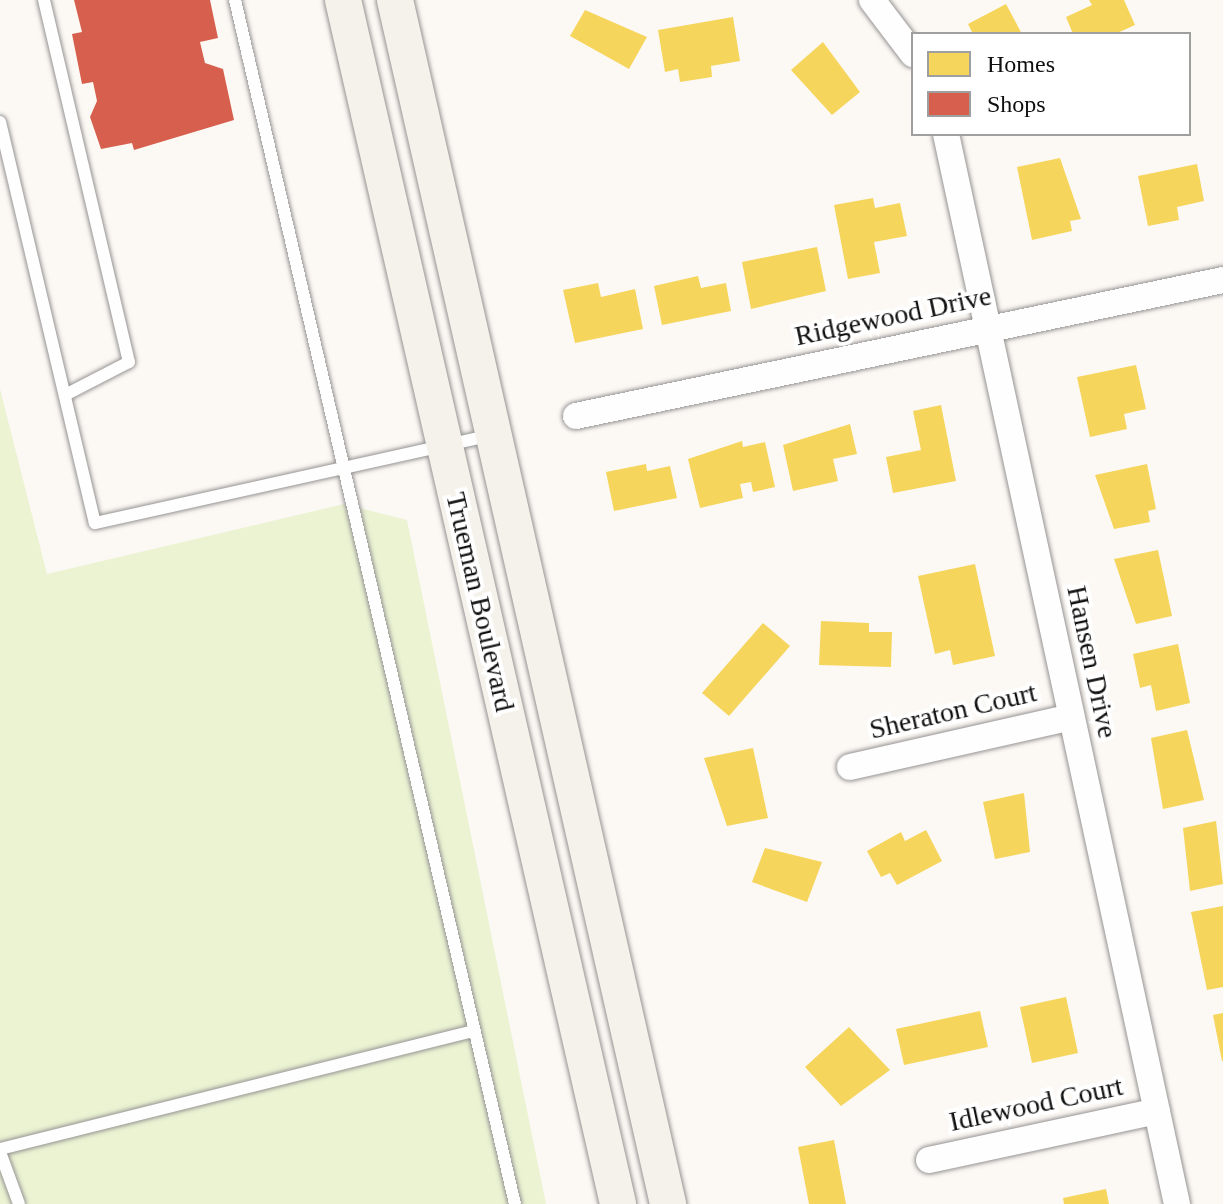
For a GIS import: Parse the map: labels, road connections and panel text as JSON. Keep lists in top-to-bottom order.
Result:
{
  "streets": {
    "main road": ["Trueman Boulevard"],
    "street": [
      "Ridgewood Drive",
      "Hansen Drive",
      "Sheraton Court",
      "Idlewood Court"
    ]
  },
  "crossings": [
    ["Ridgewood Drive", "Hansen Drive"],
    ["Hansen Drive", "Sheraton Court"],
    ["Hansen Drive", "Idlewood Court"]
  ],
  "legend": ["Homes", "Shops"]
}
